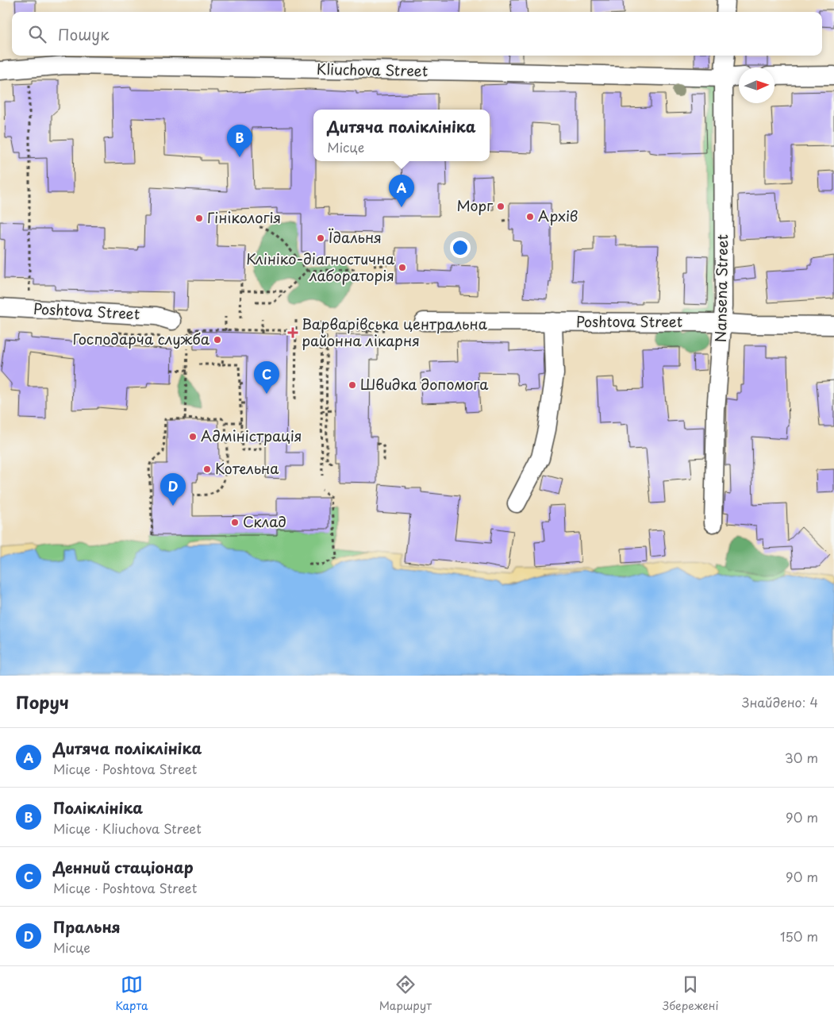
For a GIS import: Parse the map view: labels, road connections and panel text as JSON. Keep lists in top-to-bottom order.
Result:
{
  "streets": {
    "street": ["Kliuchova Street", "Nansena Street", "Poshtova Street"]
  },
  "crossings": [
    ["Kliuchova Street", "Nansena Street"],
    ["Nansena Street", "Poshtova Street"]
  ],
  "places": {
    "other": [
      "Морг",
      "Архів",
      "Гінікологія",
      "Їдальня",
      "Клініко-діагностична лабораторія",
      "Господарча служба",
      "Швидка допомога",
      "Адміністрація",
      "Котельна",
      "Склад"
    ],
    "health": ["Варварівська центральна районна лікарня"]
  },
  "north": "right",
  "page": {
    "search": "Пошук",
    "popup": ["Дитяча поліклініка", "Місце"],
    "pins": [
      "B",
      "A",
      "C",
      "D"
    ],
    "heading": ["Поруч", "Знайдено: 4"],
    "list": [
      {
        "mark": "A",
        "name": "Дитяча поліклініка",
        "note": "Місце · Poshtova Street",
        "value": "30 m"
      },
      {
        "mark": "B",
        "name": "Поліклініка",
        "note": "Місце · Kliuchova Street",
        "value": "90 m"
      },
      {
        "mark": "C",
        "name": "Денний стаціонар",
        "note": "Місце · Poshtova Street",
        "value": "90 m"
      },
      {
        "mark": "D",
        "name": "Пральня",
        "note": "Місце",
        "value": "150 m"
      }
    ],
    "nav": ["Карта", "Маршрут", "Збережені"]
  }
}
